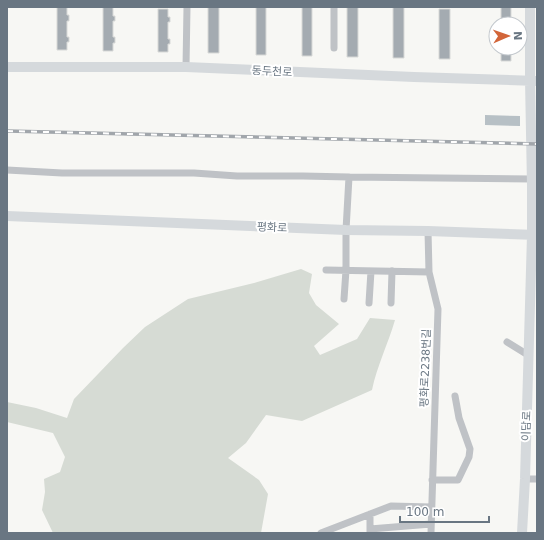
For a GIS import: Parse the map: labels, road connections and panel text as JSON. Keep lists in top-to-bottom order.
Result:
{
  "streets": {
    "street": [
      "동두천로",
      "평화로",
      "평화로2238번길",
      "이담로"
    ]
  },
  "crossings": [
    ["동두천로", "이담로"],
    ["평화로", "평화로2238번길"],
    ["평화로", "이담로"]
  ],
  "scale_bar": "100 m",
  "north": "right"
}
